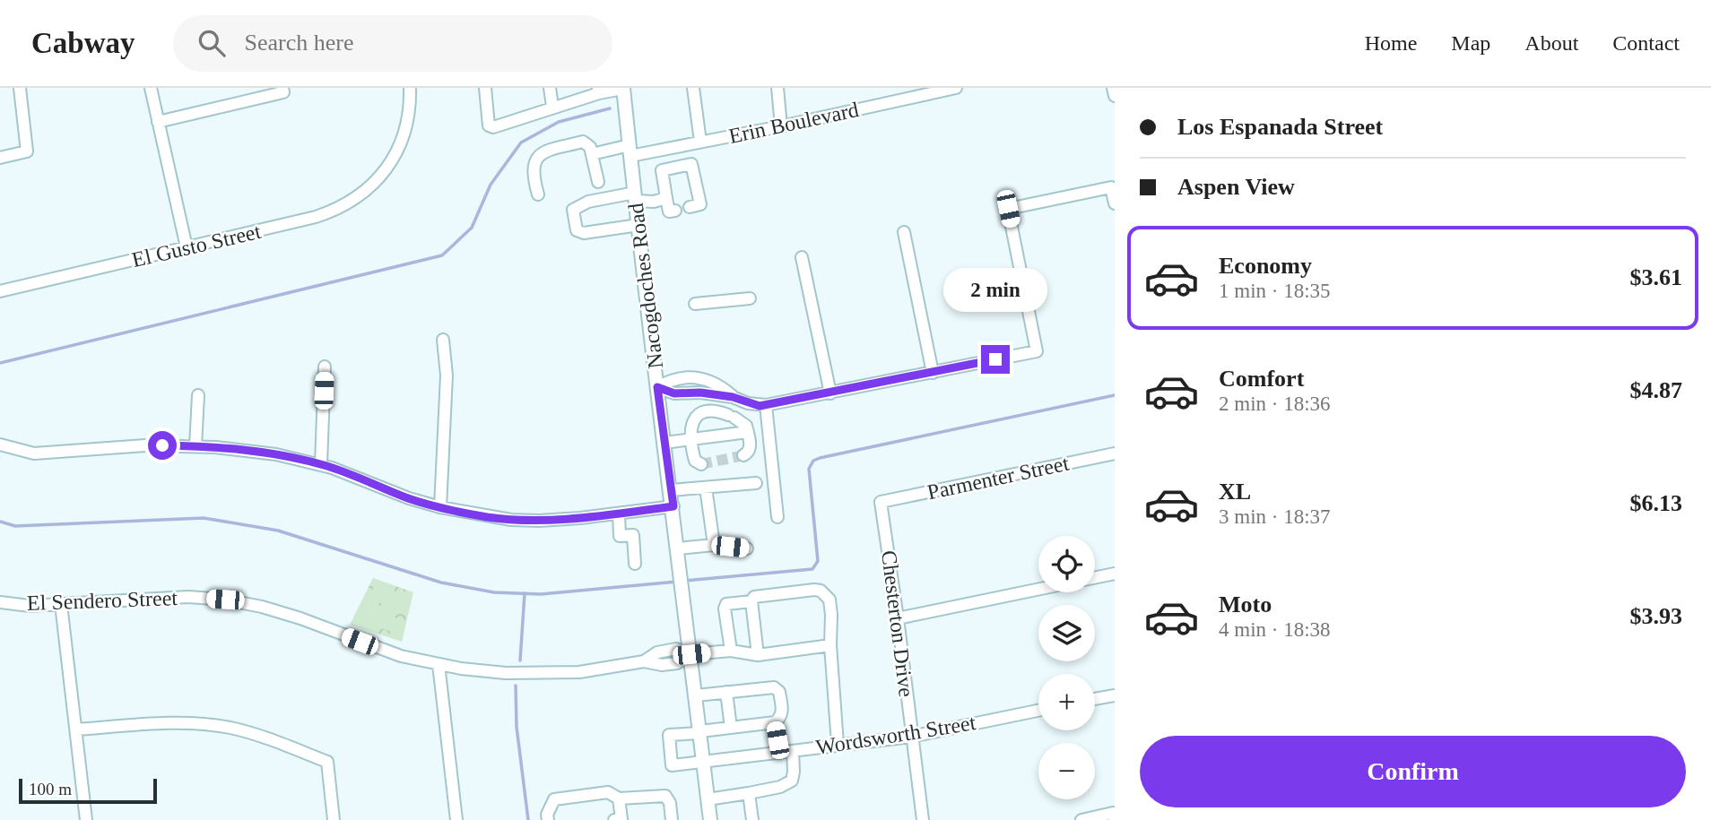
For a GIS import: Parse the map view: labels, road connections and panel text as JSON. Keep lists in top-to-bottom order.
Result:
{
  "streets": {
    "main road": ["Nacogdoches Road"],
    "street": [
      "Erin Boulevard",
      "El Gusto Street",
      "Parmenter Street",
      "El Sendero Street",
      "Chesterton Drive",
      "Wordsworth Street"
    ]
  },
  "crossings": [
    ["Erin Boulevard", "Nacogdoches Road"],
    ["Nacogdoches Road", "El Sendero Street"],
    ["Nacogdoches Road", "Wordsworth Street"],
    ["Parmenter Street", "Chesterton Drive"],
    ["Chesterton Drive", "Wordsworth Street"]
  ],
  "scale_bar": "100 m",
  "page": {
    "header": "Cabway",
    "search": "Search here",
    "nav": [
      "Home",
      "Map",
      "About",
      "Contact"
    ],
    "banner": ["Los Espanada Street", "Aspen View"],
    "list": [
      {
        "name": "Economy",
        "note": "1 min · 18:35",
        "value": "$3.61"
      },
      {
        "name": "Comfort",
        "note": "2 min · 18:36",
        "value": "$4.87"
      },
      {
        "name": "XL",
        "note": "3 min · 18:37",
        "value": "$6.13"
      },
      {
        "name": "Moto",
        "note": "4 min · 18:38",
        "value": "$3.93"
      }
    ],
    "bubble": "2 min",
    "map_buttons": ["+", "−"],
    "buttons": "Confirm",
    "scale": "100 m"
  }
}
